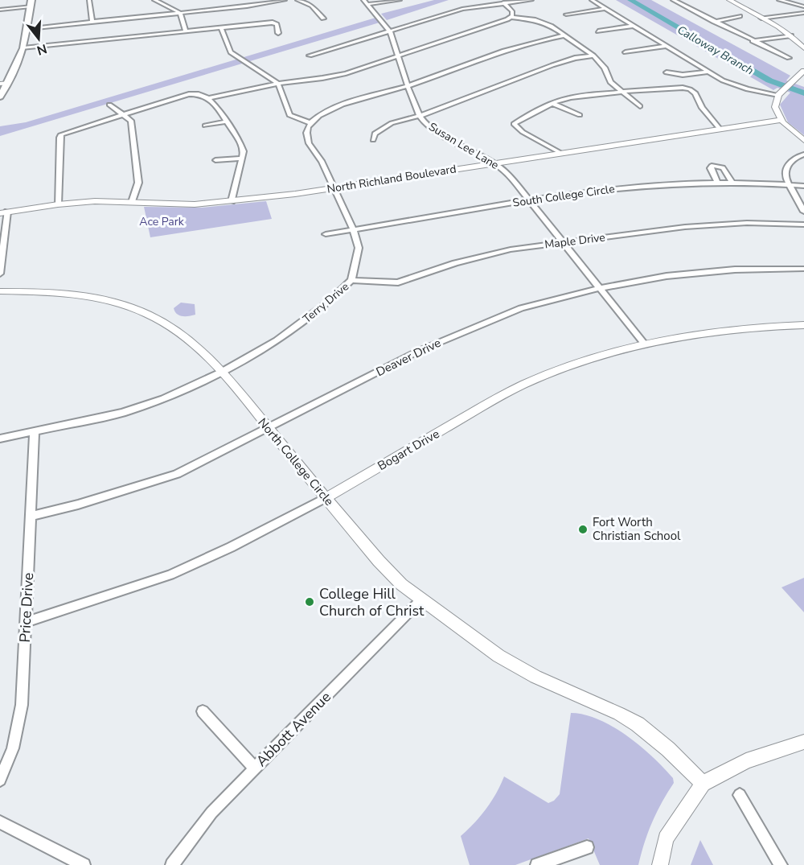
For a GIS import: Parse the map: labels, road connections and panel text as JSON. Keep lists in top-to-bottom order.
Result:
{
  "streets": {
    "street": [
      "Susan Lee Lane",
      "North Richland Boulevard",
      "South College Circle",
      "Maple Drive",
      "Terry Drive",
      "Deaver Drive",
      "Bogart Drive",
      "North College Circle",
      "Price Drive",
      "Abbott Avenue"
    ]
  },
  "crossings": [
    ["Susan Lee Lane", "North Richland Boulevard"],
    ["Susan Lee Lane", "South College Circle"],
    ["Susan Lee Lane", "Maple Drive"],
    ["Susan Lee Lane", "Deaver Drive"],
    ["Susan Lee Lane", "Bogart Drive"],
    ["North Richland Boulevard", "Terry Drive"],
    ["South College Circle", "Terry Drive"],
    ["Maple Drive", "Terry Drive"],
    ["Terry Drive", "North College Circle"],
    ["Terry Drive", "Price Drive"],
    ["Deaver Drive", "North College Circle"],
    ["Deaver Drive", "Price Drive"],
    ["Bogart Drive", "North College Circle"],
    ["Bogart Drive", "Price Drive"],
    ["North College Circle", "Abbott Avenue"]
  ],
  "water": ["Calloway Branch"],
  "parks": ["Ace Park"],
  "places": ["Fort Worth Christian School", "College Hill Church of Christ"],
  "north": "bottom"
}
